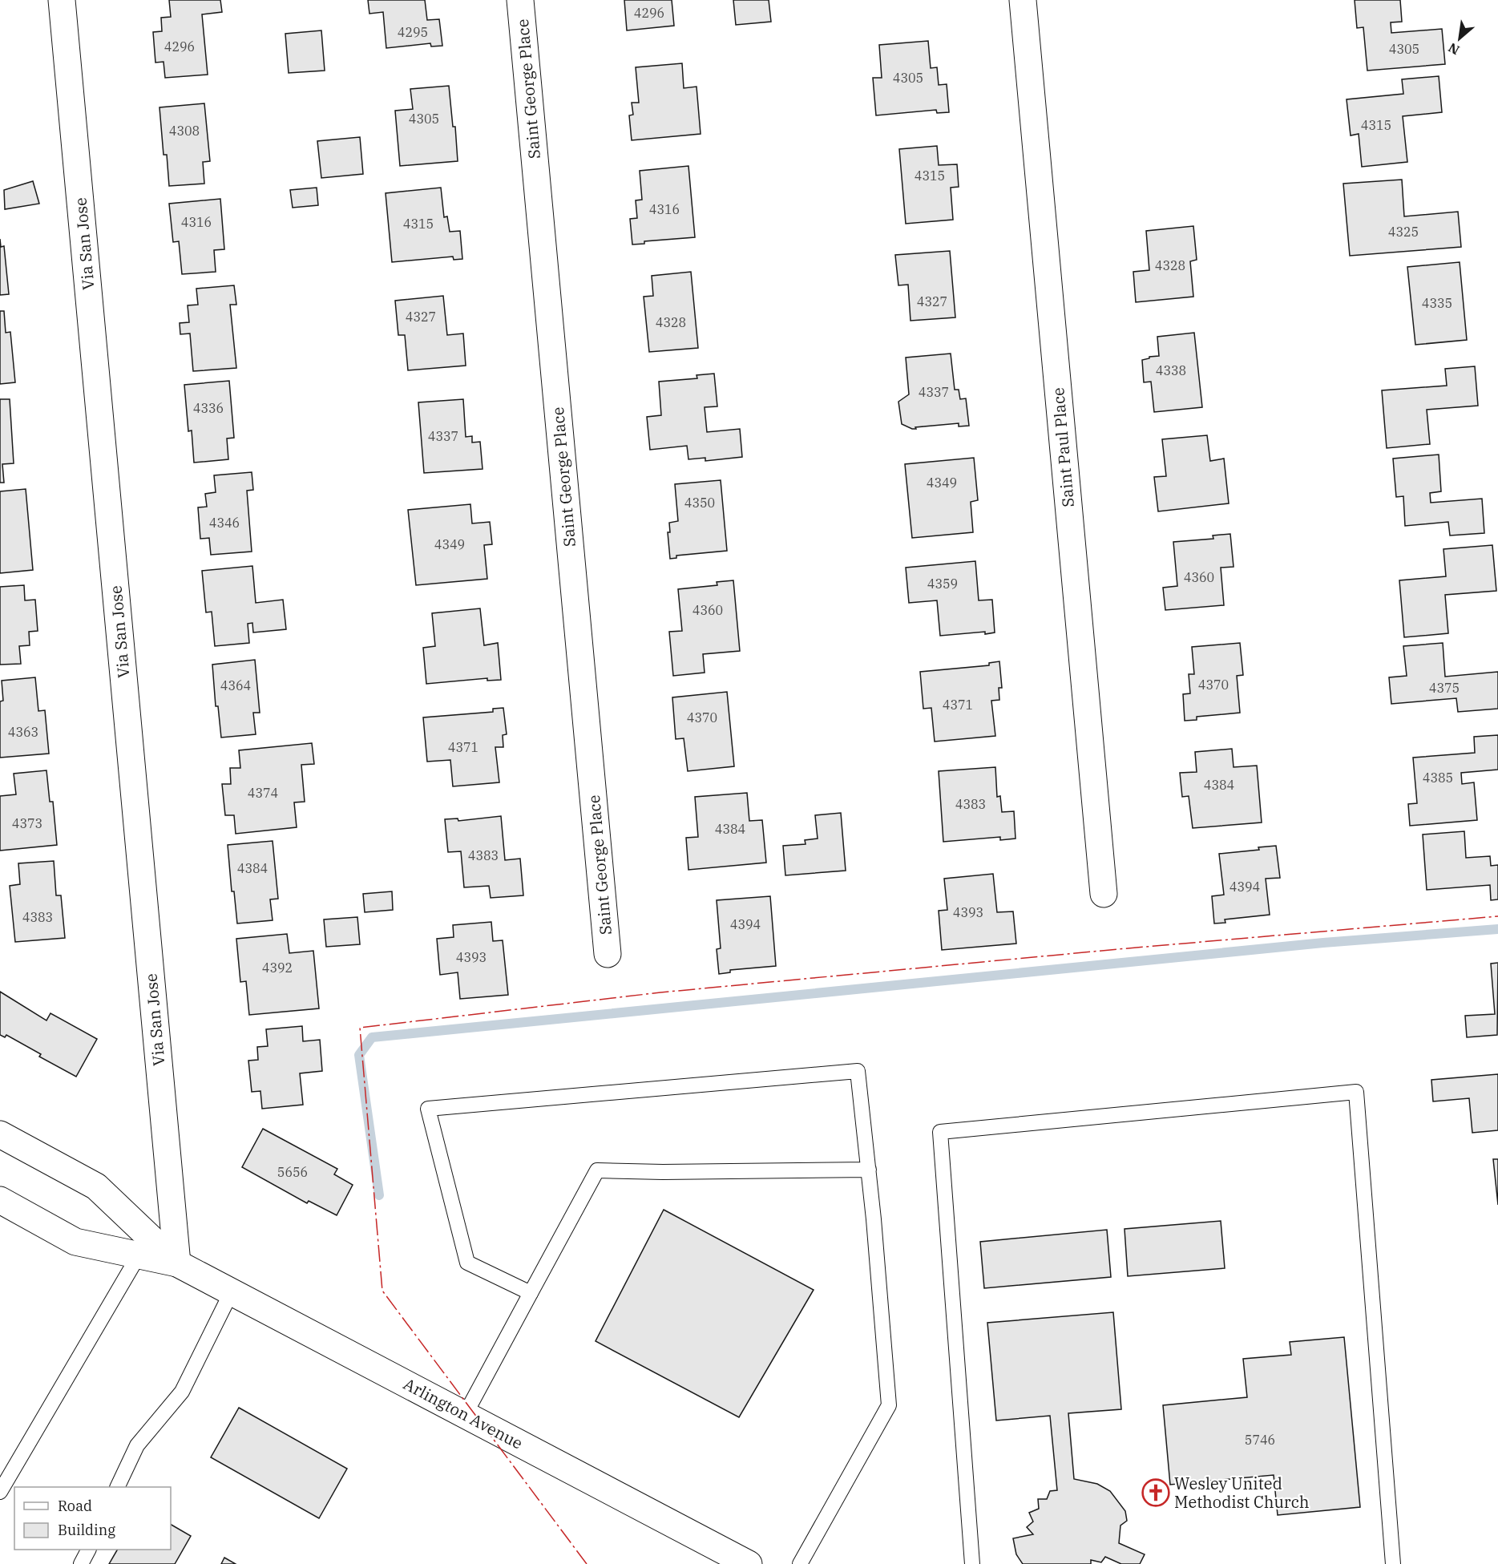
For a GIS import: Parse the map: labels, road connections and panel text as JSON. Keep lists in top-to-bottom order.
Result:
{
  "streets": {
    "street": [
      "Saint George Place",
      "Via San Jose",
      "Saint Paul Place",
      "Arlington Avenue"
    ]
  },
  "crossings": [
    ["Via San Jose", "Arlington Avenue"]
  ],
  "places": {
    "church": ["Wesley United Methodist Church"]
  },
  "house_numbers": [
    "4296",
    "4295",
    "4296",
    "4305",
    "4305",
    "4305",
    "4315",
    "4308",
    "4315",
    "4316",
    "4316",
    "4315",
    "4325",
    "4328",
    "4327",
    "4335",
    "4327",
    "4328",
    "4338",
    "4337",
    "4336",
    "4337",
    "4349",
    "4350",
    "4346",
    "4349",
    "4360",
    "4359",
    "4360",
    "4370",
    "4364",
    "4375",
    "4371",
    "4370",
    "4363",
    "4371",
    "4385",
    "4384",
    "4374",
    "4383",
    "4373",
    "4384",
    "4383",
    "4384",
    "4394",
    "4393",
    "4383",
    "4394",
    "4393",
    "4392",
    "5656",
    "5746"
  ],
  "legend": ["Road", "Building"],
  "north": "bottom left"
}
